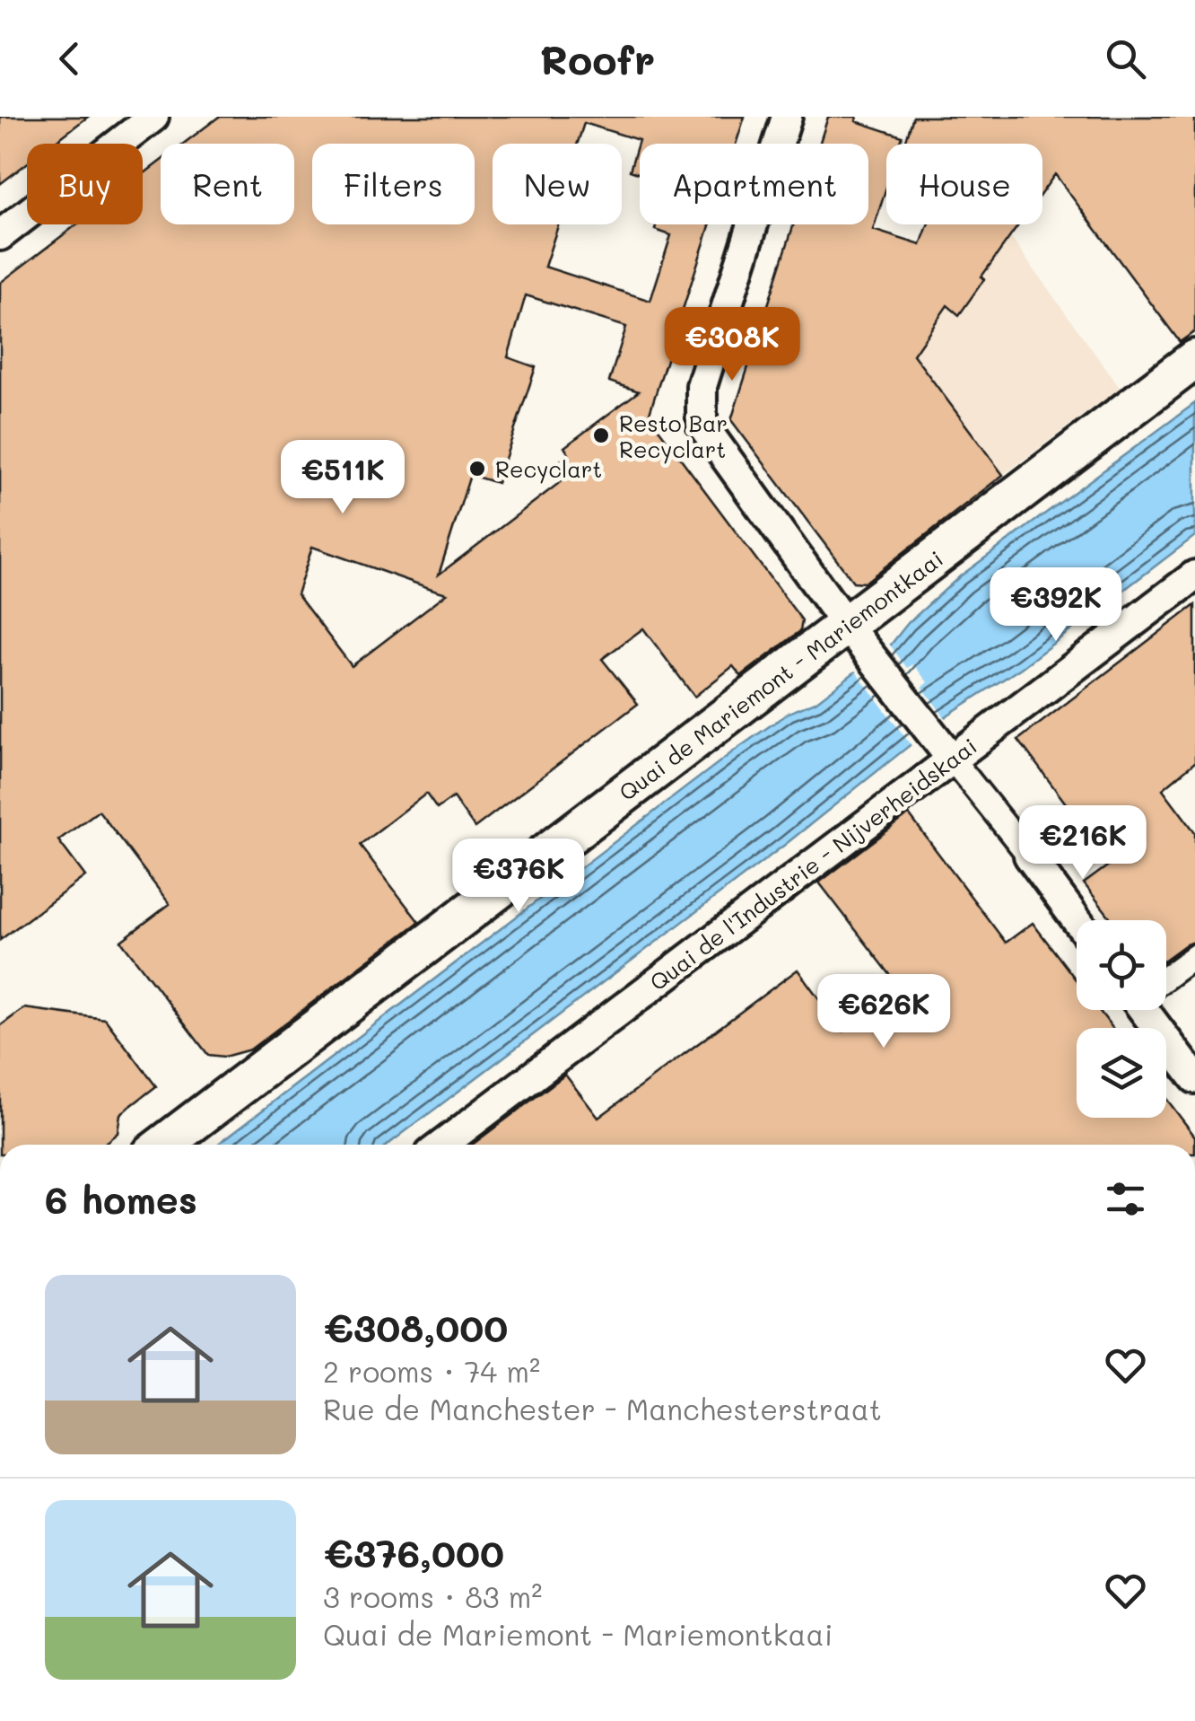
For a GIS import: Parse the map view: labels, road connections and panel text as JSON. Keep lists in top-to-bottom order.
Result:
{
  "streets": {
    "street": ["Quai de Mariemont - Mariemontkaai", "Quai de l'Industrie - Nijverheidskaai"]
  },
  "places": ["Resto Bar Recyclart", "Recyclart"],
  "page": {
    "header": "Roofr",
    "chip": [
      "Buy",
      "Rent",
      "Filters",
      "New",
      "Apartment",
      "House"
    ],
    "price": [
      "€308K",
      "€511K",
      "€392K",
      "€216K",
      "€376K",
      "€626K"
    ],
    "heading": "6 homes",
    "list": [
      {
        "name": "€308,000",
        "note": "2 rooms · 74 m² · Rue de Manchester - Manchesterstraat"
      },
      {
        "name": "€376,000",
        "note": "3 rooms · 83 m² · Quai de Mariemont - Mariemontkaai"
      }
    ]
  }
}
